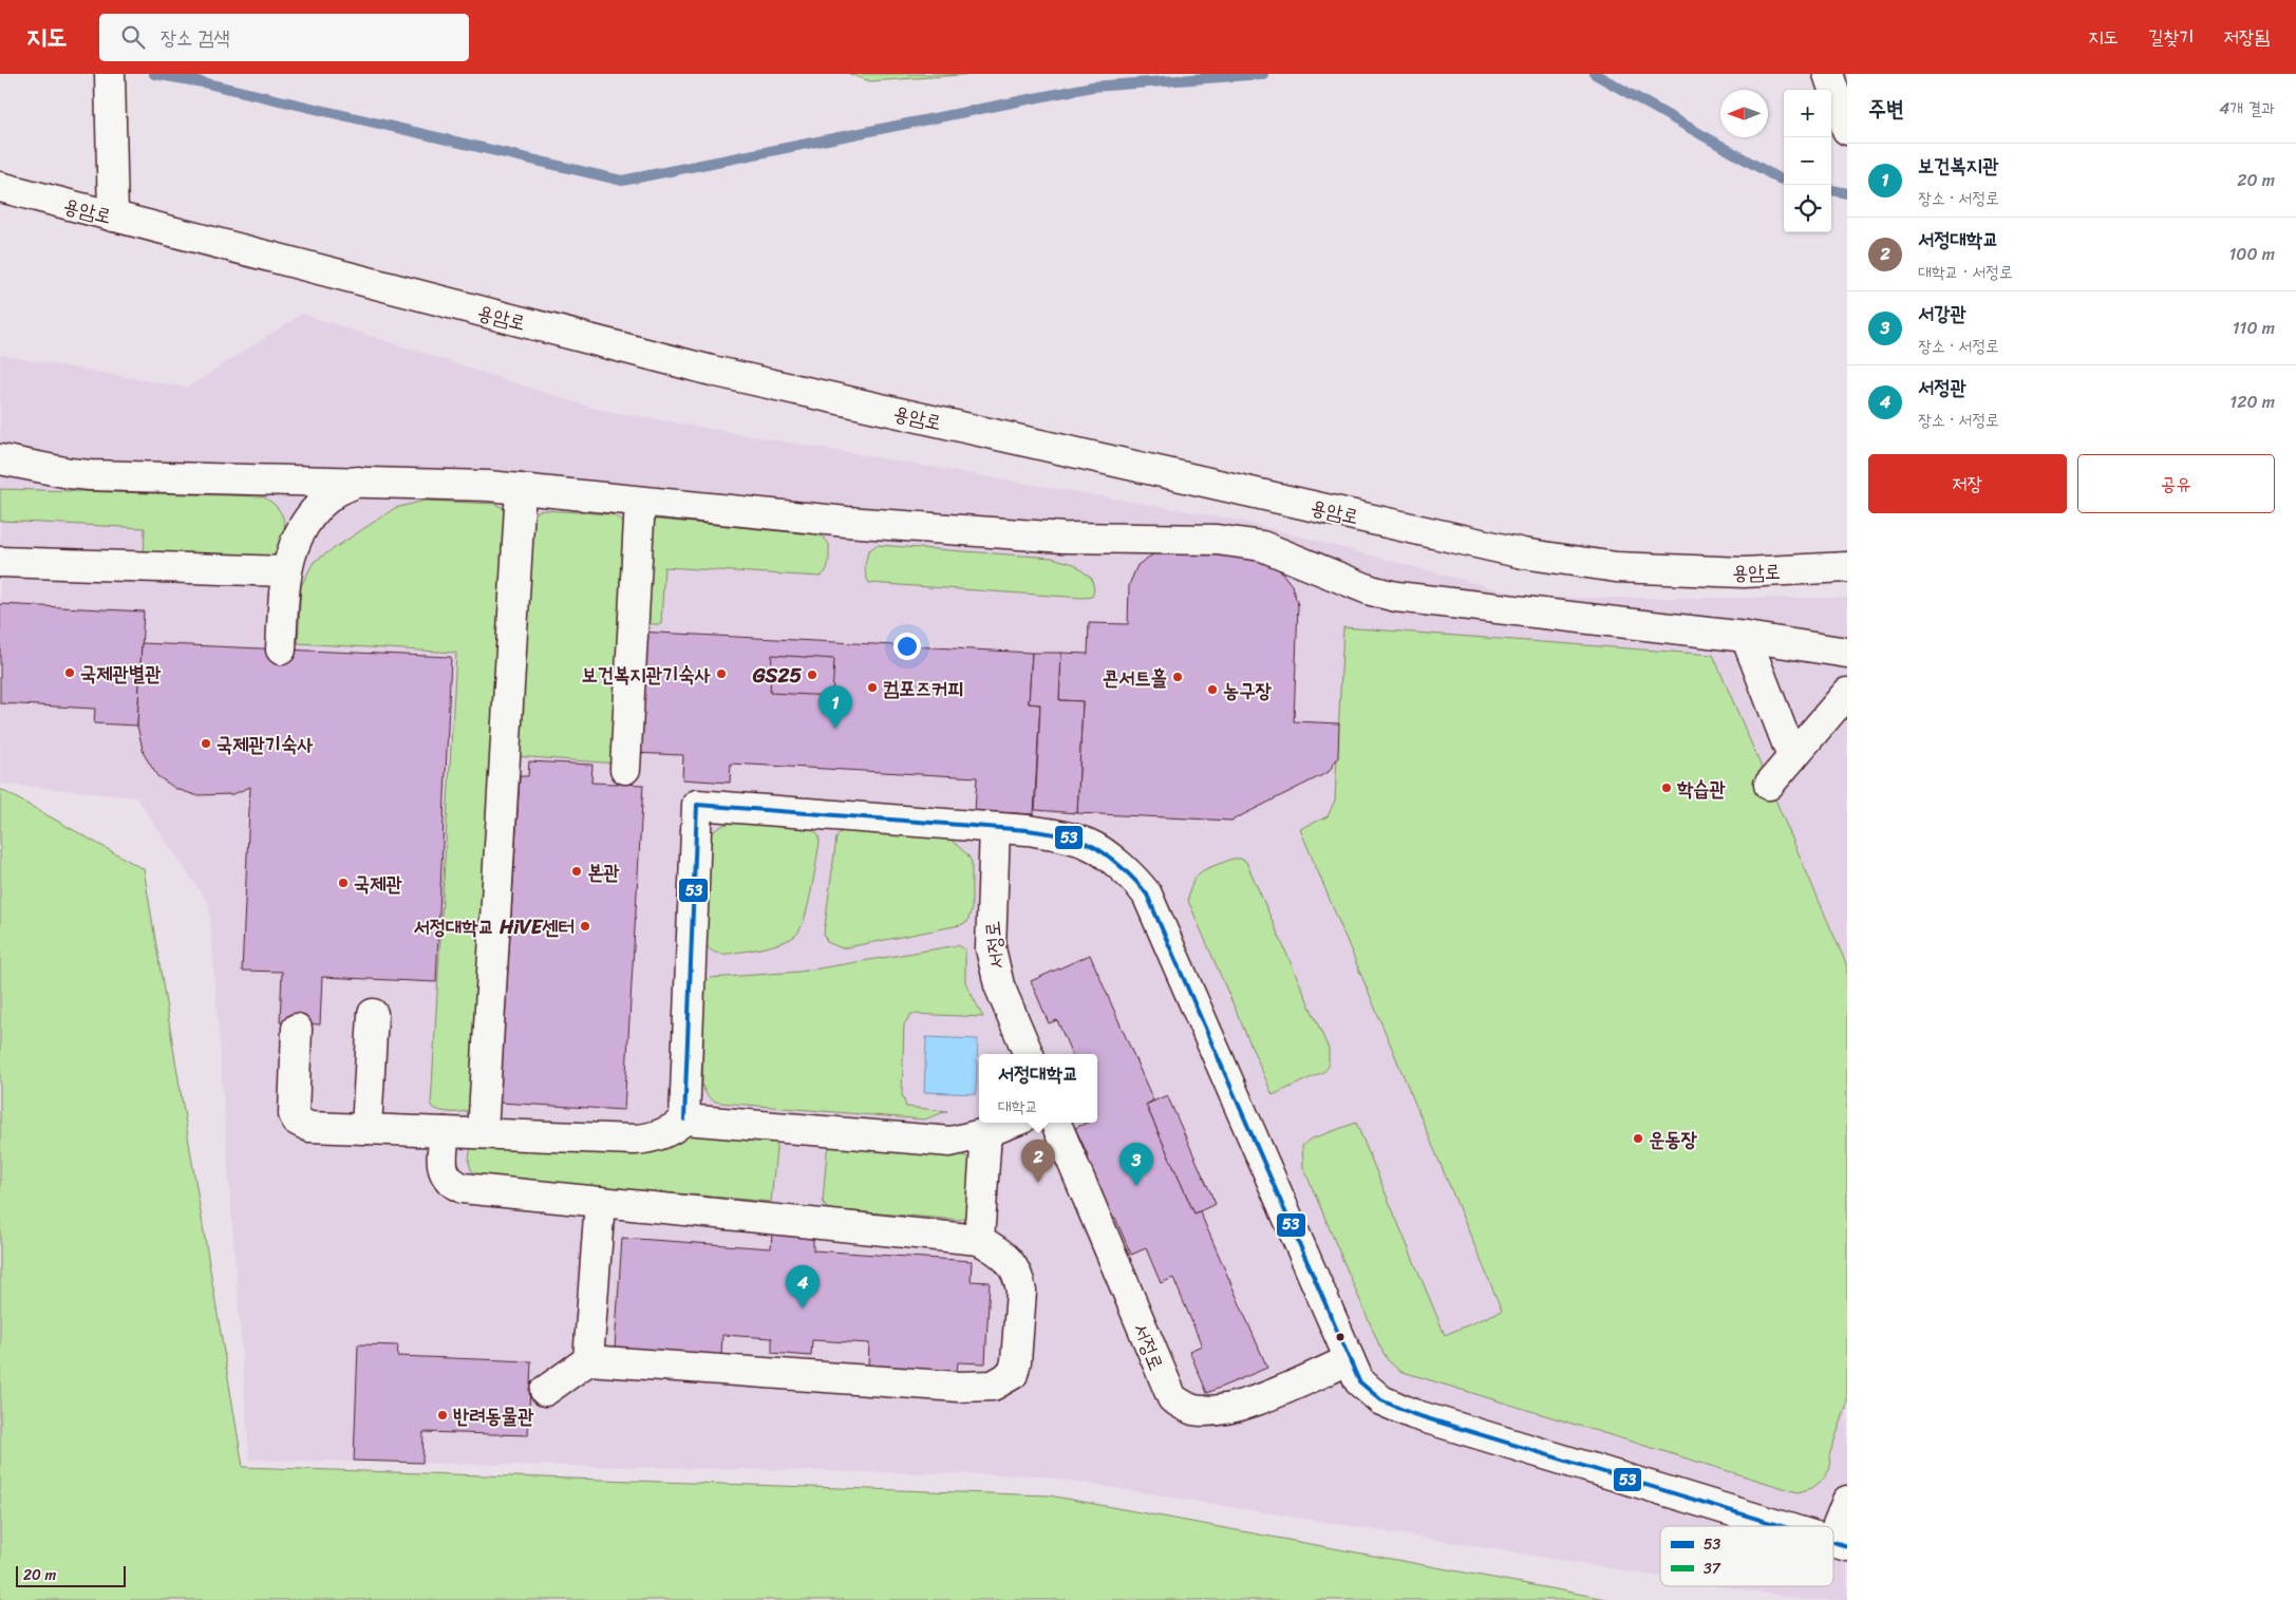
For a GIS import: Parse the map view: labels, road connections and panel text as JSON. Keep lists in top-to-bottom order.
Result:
{
  "streets": {
    "main road": ["용암로", "서정로"]
  },
  "places": [
    "국제관별관",
    "보건복지관기숙사",
    "GS25",
    "콘서트홀",
    "컴포즈커피",
    "농구장",
    "국제관기숙사",
    "학습관",
    "본관",
    "국제관",
    "서정대학교 HiVE센터",
    "운동장",
    "반려동물관"
  ],
  "lines": ["transit line 53"],
  "legend": ["53", "37"],
  "scale_bar": "20 m",
  "north": "left",
  "page": {
    "header": "지도",
    "search": "장소 검색",
    "nav": ["지도", "길찾기", "저장됨"],
    "heading": ["주변", "4개 결과"],
    "map_buttons": ["+", "−"],
    "list": [
      {
        "mark": "1",
        "name": "보건복지관",
        "note": "장소 · 서정로",
        "value": "20 m"
      },
      {
        "mark": "2",
        "name": "서정대학교",
        "note": "대학교 · 서정로",
        "value": "100 m"
      },
      {
        "mark": "3",
        "name": "서강관",
        "note": "장소 · 서정로",
        "value": "110 m"
      },
      {
        "mark": "4",
        "name": "서정관",
        "note": "장소 · 서정로",
        "value": "120 m"
      }
    ],
    "buttons": ["저장", "공유"],
    "pins": [
      "1",
      "2",
      "3",
      "4"
    ],
    "popup": ["서정대학교", "대학교"],
    "scale": "20 m"
  }
}
